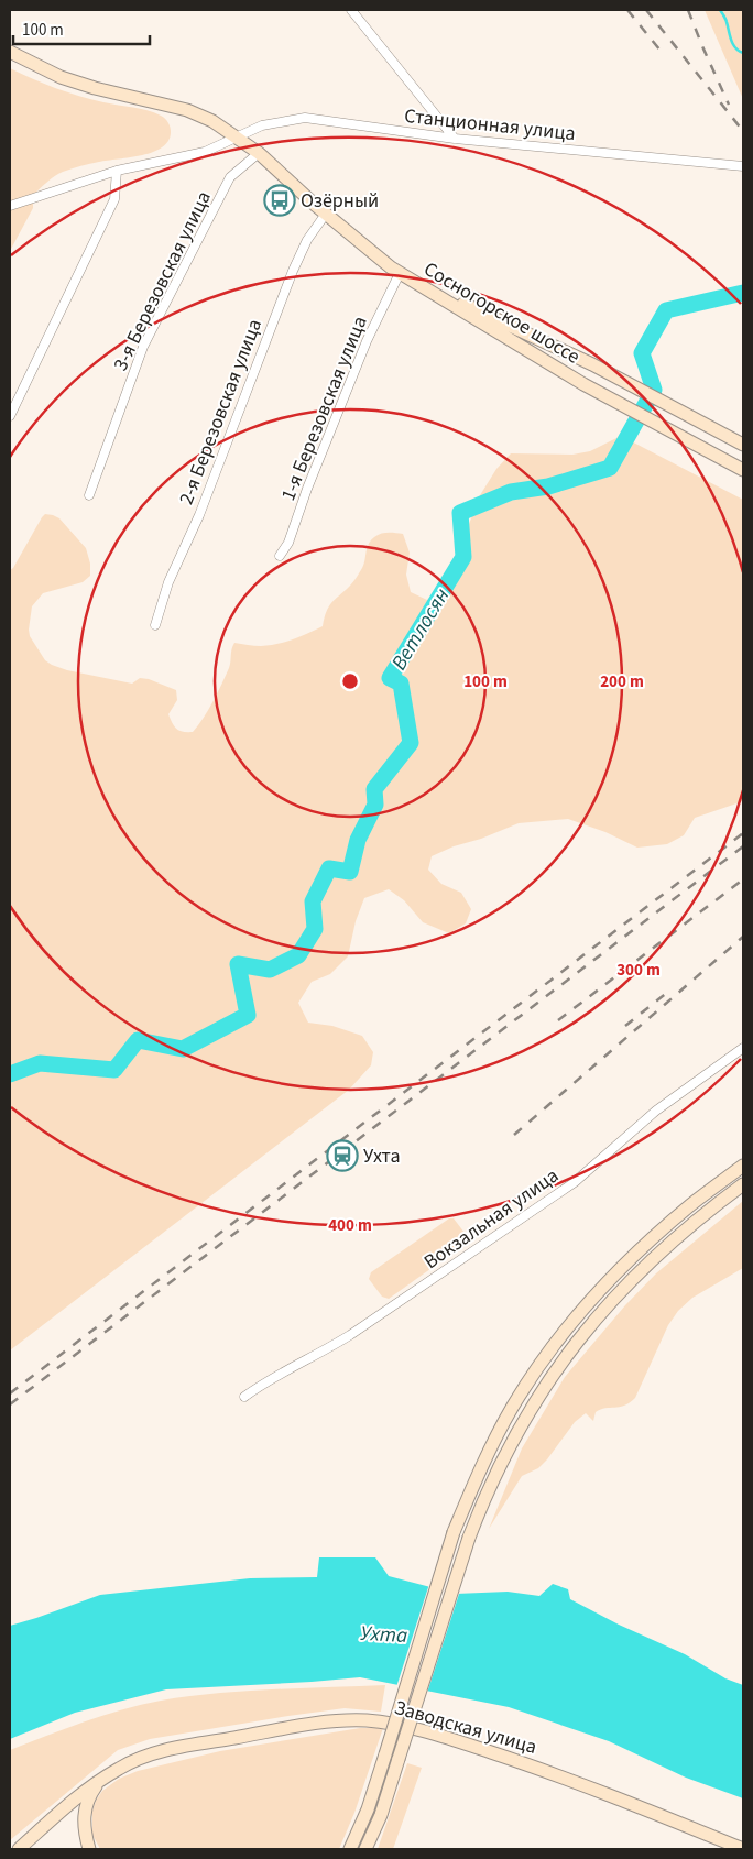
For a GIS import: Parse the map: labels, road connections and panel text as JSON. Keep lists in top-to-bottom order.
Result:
{
  "streets": {
    "street": [
      "Станционная улица",
      "3-я Березовская улица",
      "Сосногорское шоссе",
      "1-я Березовская улица",
      "2-я Березовская улица",
      "Вокзальная улица",
      "Заводская улица"
    ]
  },
  "crossings": [
    ["Станционная улица", "Сосногорское шоссе"],
    ["3-я Березовская улица", "Сосногорское шоссе"],
    ["Сосногорское шоссе", "1-я Березовская улица"],
    ["Сосногорское шоссе", "2-я Березовская улица"]
  ],
  "water": ["Ветлосян", "Ухта"],
  "places": {
    "bus stop": ["Озёрный"],
    "station": ["Ухта"]
  },
  "scale_bar": "100 m",
  "rings": [
    "100 m",
    "200 m",
    "300 m",
    "400 m"
  ]
}
